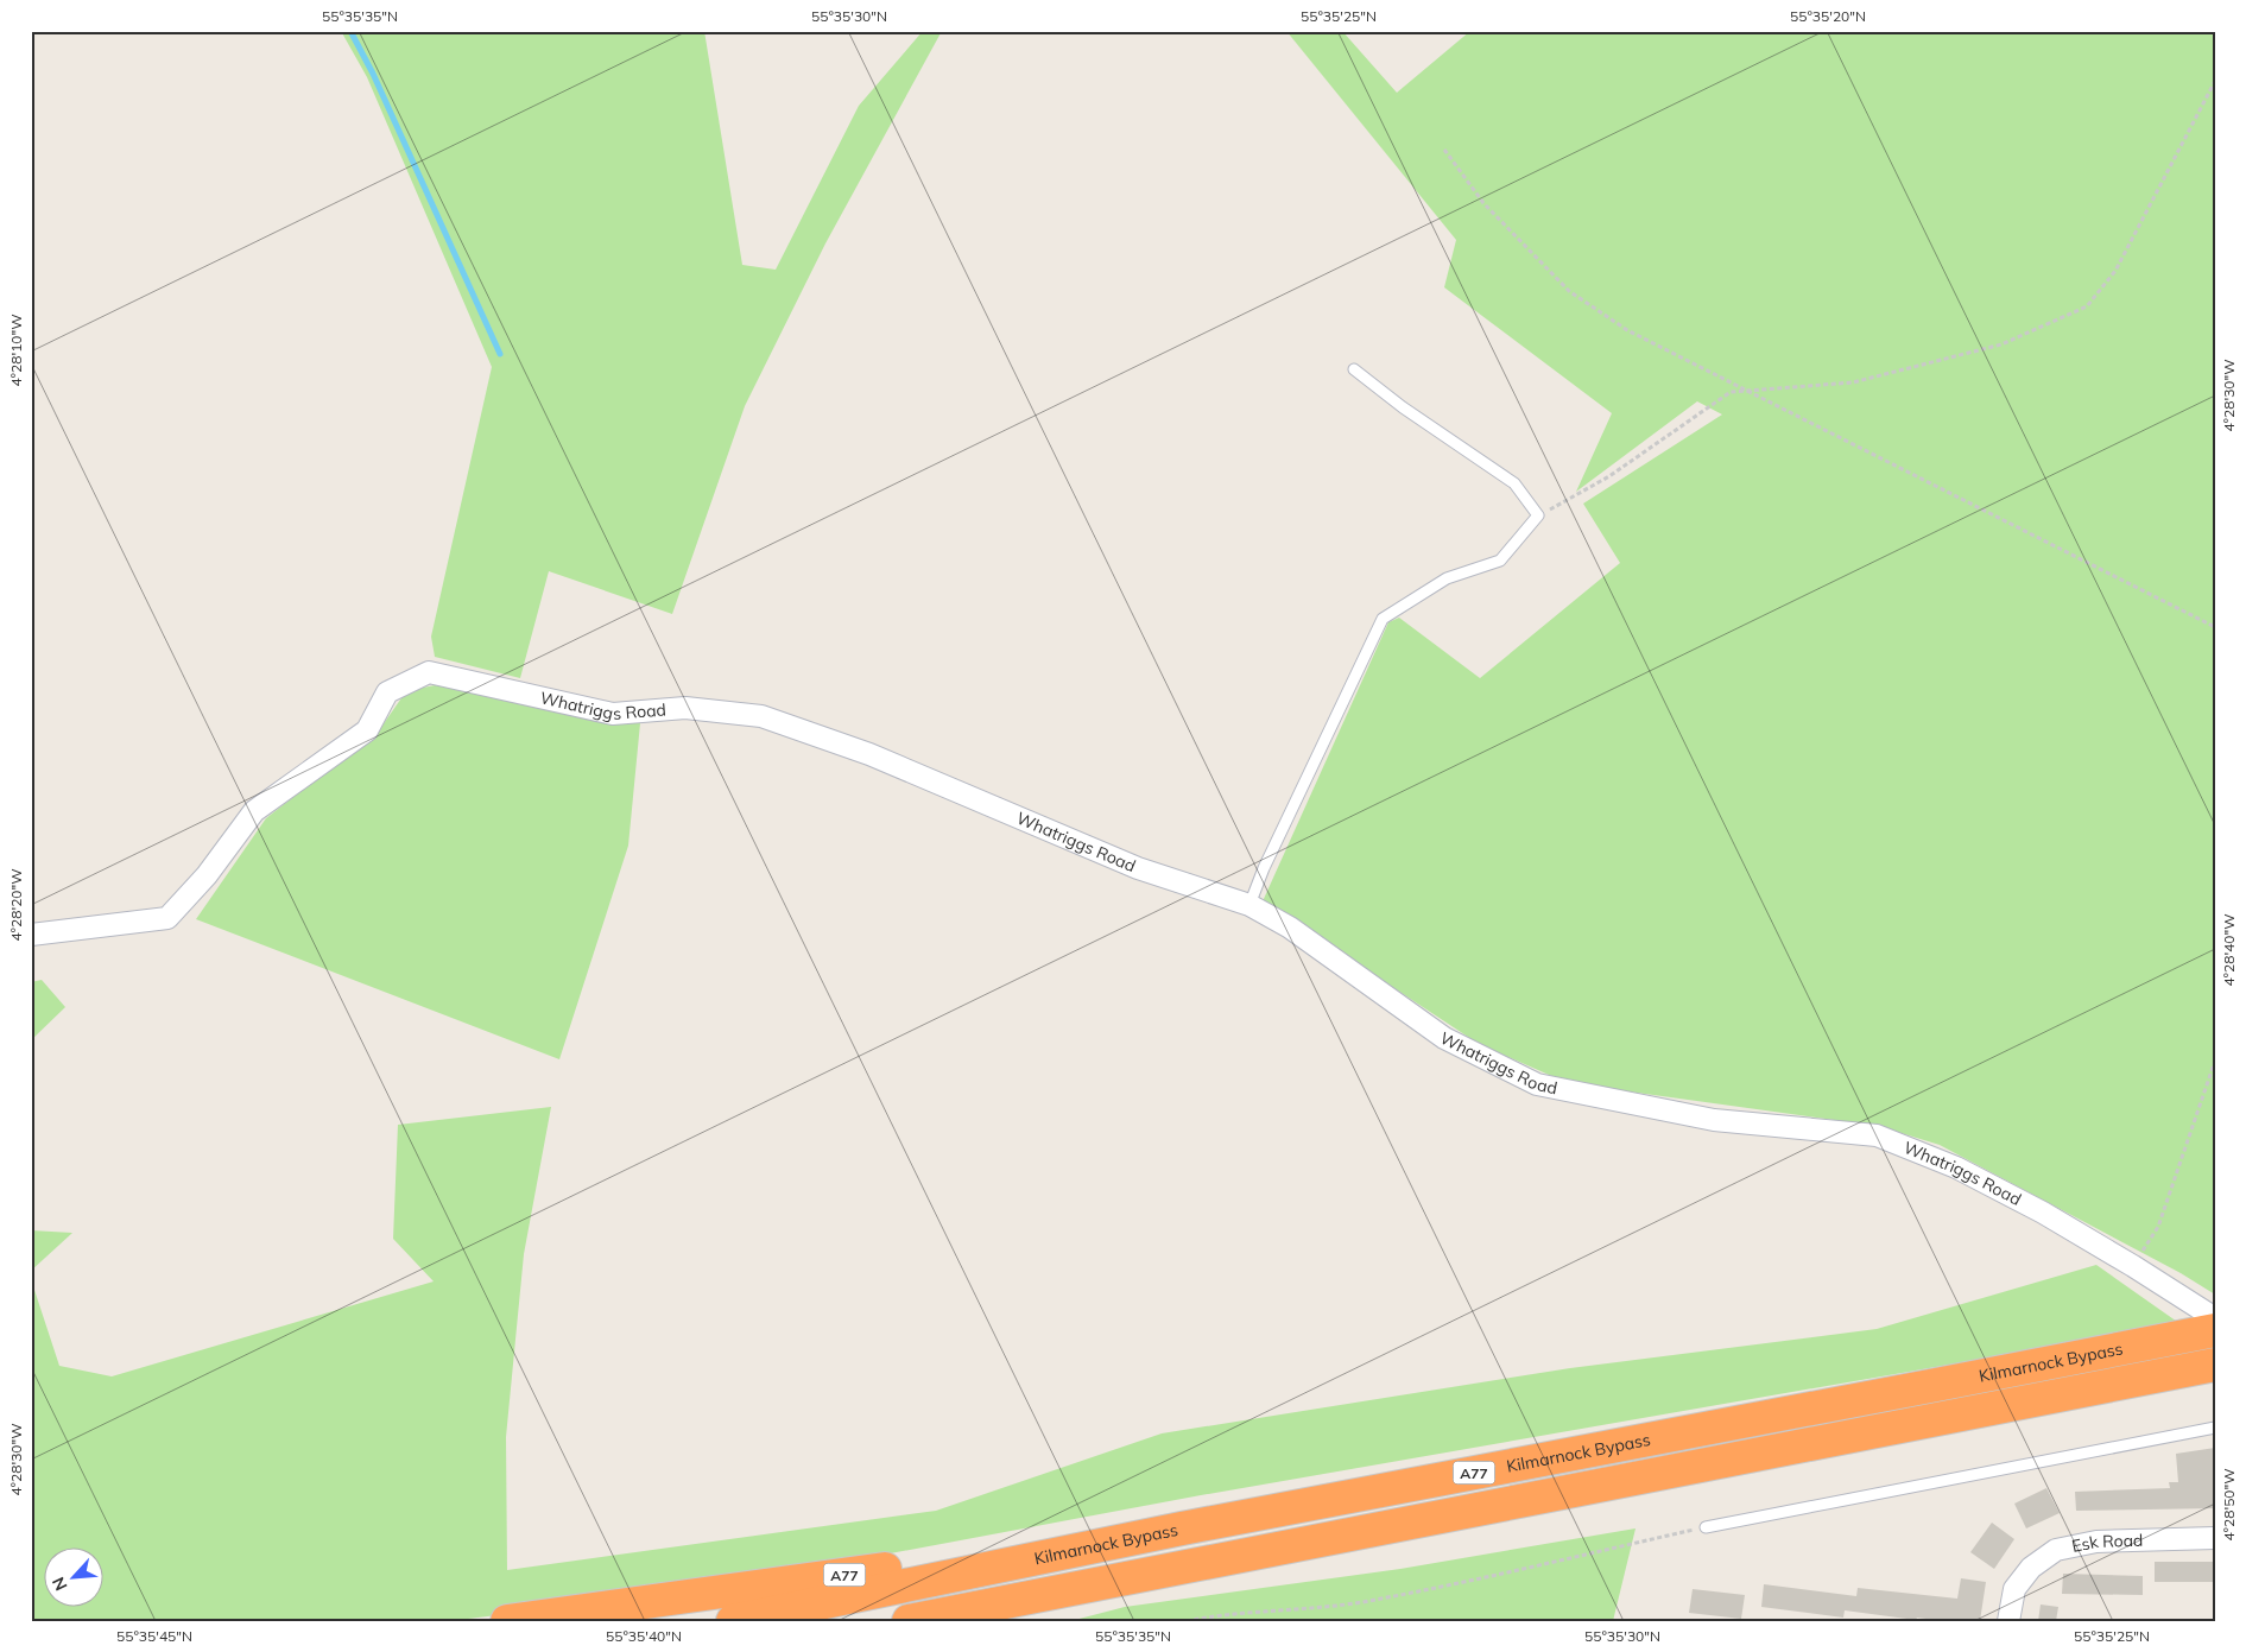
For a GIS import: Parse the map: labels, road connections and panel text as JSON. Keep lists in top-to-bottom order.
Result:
{
  "streets": {
    "highway": ["Kilmarnock Bypass", "A77"],
    "street": ["Whatriggs Road", "Esk Road"]
  },
  "crossings": [
    ["Kilmarnock Bypass", "A77"]
  ],
  "north": "bottom left",
  "coordinates": [
    "55°35'35\"N",
    "55°35'30\"N",
    "55°35'25\"N",
    "55°35'20\"N",
    "4°28'10\"W",
    "4°28'30\"W",
    "4°28'20\"W",
    "4°28'40\"W",
    "4°28'50\"W",
    "55°35'45\"N",
    "55°35'40\"N"
  ]
}
